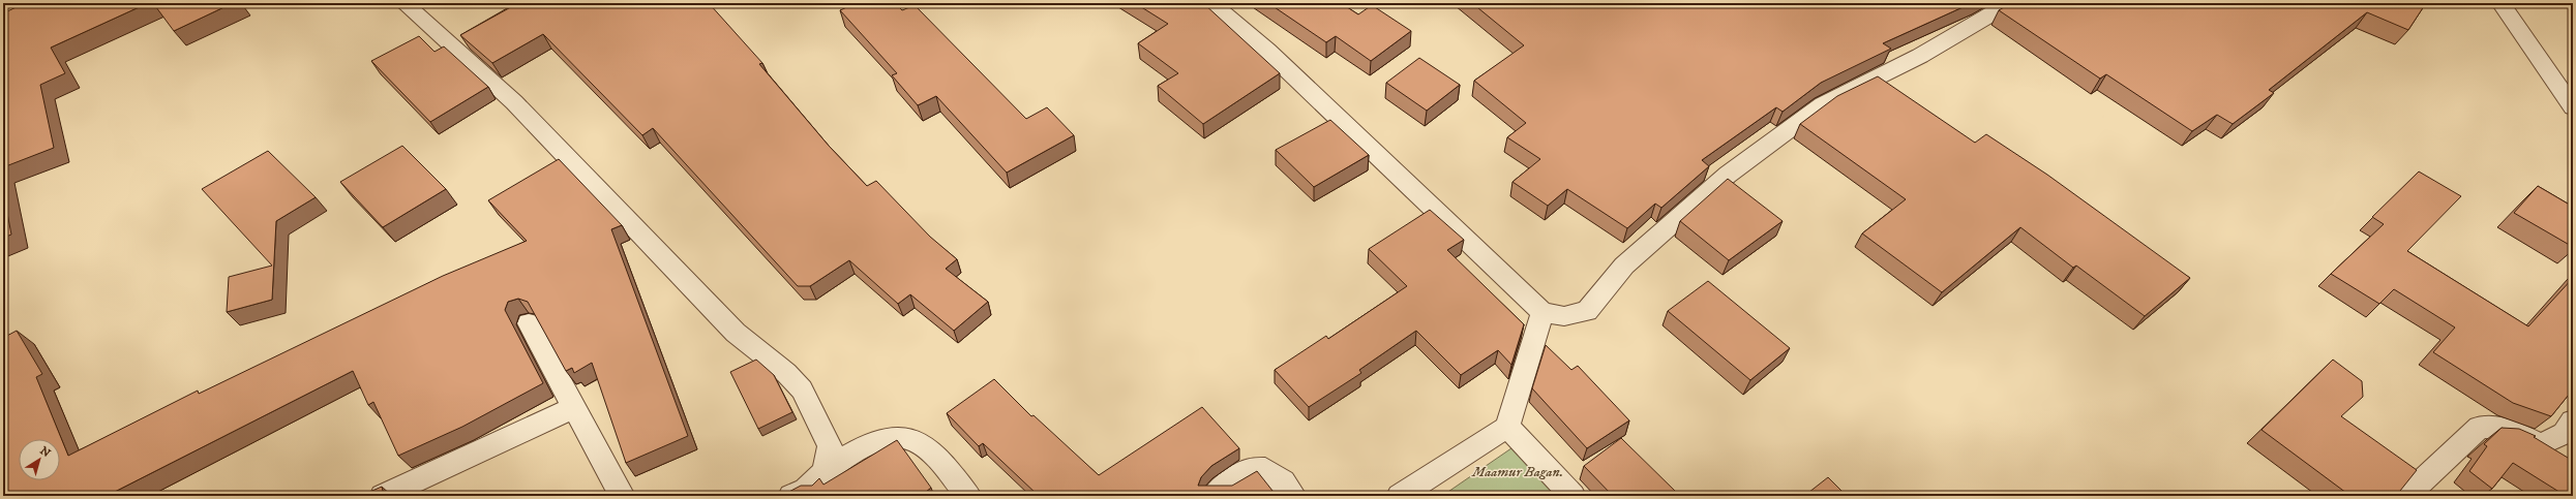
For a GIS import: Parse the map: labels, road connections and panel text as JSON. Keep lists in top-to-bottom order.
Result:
{
  "parks": ["Maamur Bagan."],
  "north": "top right"
}
